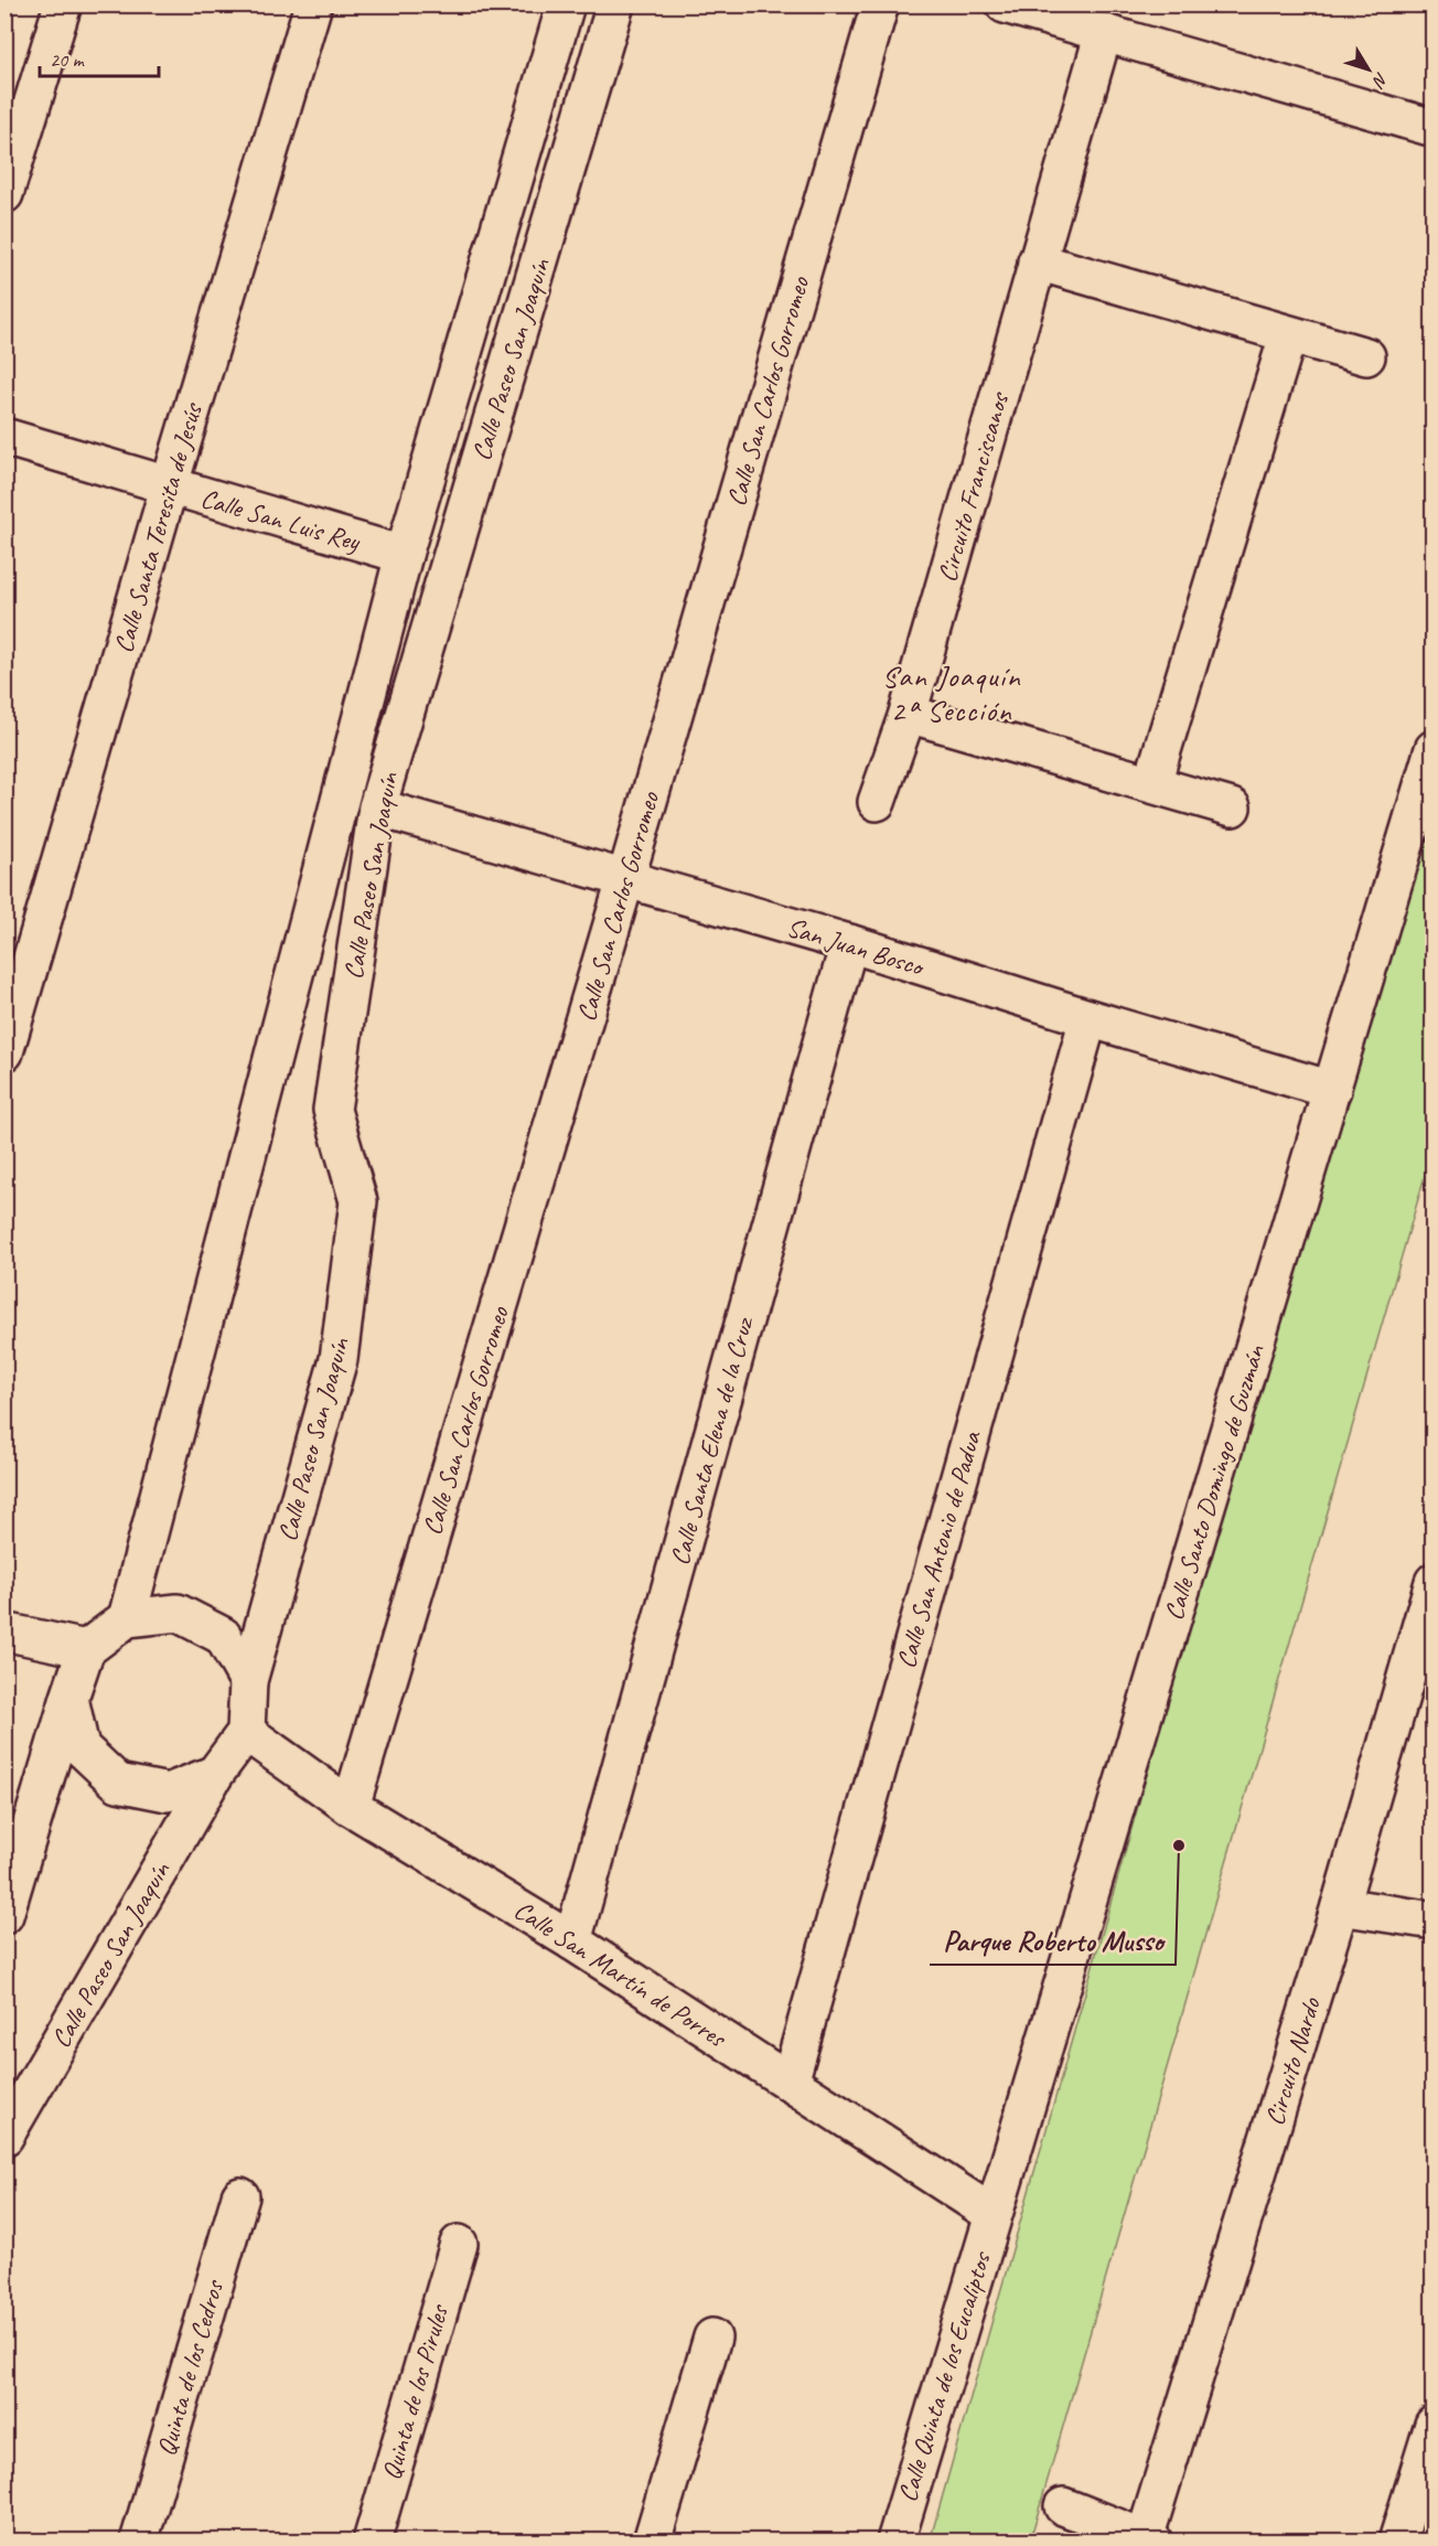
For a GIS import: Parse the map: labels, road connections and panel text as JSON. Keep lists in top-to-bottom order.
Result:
{
  "streets": {
    "street": [
      "Calle Paseo San Joaquín",
      "Calle San Carlos Gorromeo",
      "Circuito Franciscanos",
      "Calle San Luis Rey",
      "Calle Santa Teresita de Jesús",
      "San Juan Bosco",
      "Calle Santa Elena de la Cruz",
      "Calle Santo Domingo de Guzmán",
      "Calle San Antonio de Padua",
      "Calle San Martín de Porres",
      "Circuito Nardo",
      "Quinta de los Cedros",
      "Calle Quinta de los Eucaliptos",
      "Quinta de los Pirules"
    ]
  },
  "crossings": [
    ["Calle Paseo San Joaquín", "Calle San Luis Rey"],
    ["Calle Paseo San Joaquín", "San Juan Bosco"],
    ["Calle Paseo San Joaquín", "Calle San Martín de Porres"],
    ["Calle San Carlos Gorromeo", "San Juan Bosco"],
    ["Calle San Carlos Gorromeo", "Calle San Martín de Porres"],
    ["Calle San Luis Rey", "Calle Santa Teresita de Jesús"],
    ["San Juan Bosco", "Calle Santa Elena de la Cruz"],
    ["San Juan Bosco", "Calle Santo Domingo de Guzmán"],
    ["San Juan Bosco", "Calle San Antonio de Padua"],
    ["Calle Santa Elena de la Cruz", "Calle San Martín de Porres"],
    ["Calle Santo Domingo de Guzmán", "Calle San Martín de Porres"],
    ["Calle Santo Domingo de Guzmán", "Calle Quinta de los Eucaliptos"],
    ["Calle San Antonio de Padua", "Calle San Martín de Porres"],
    ["Calle San Martín de Porres", "Calle Quinta de los Eucaliptos"]
  ],
  "districts": ["San Joaquín 2ª Sección"],
  "places": ["Parque Roberto Musso"],
  "scale_bar": "20 m",
  "north": "bottom right"
}
